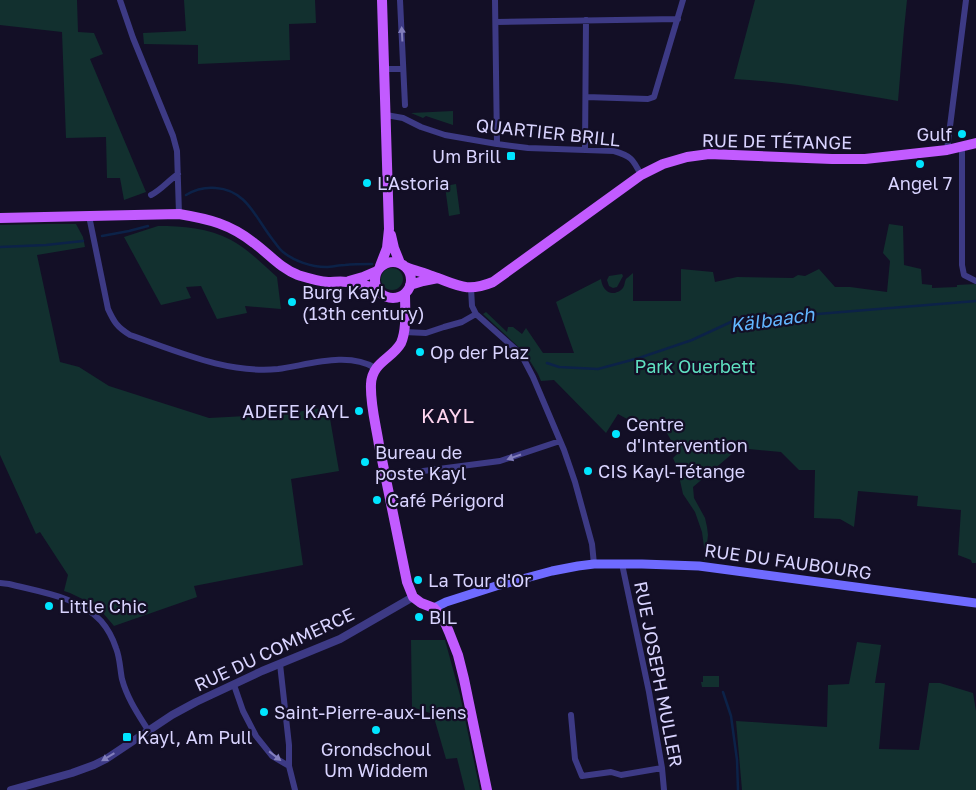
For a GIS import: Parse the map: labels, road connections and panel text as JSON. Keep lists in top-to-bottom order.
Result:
{
  "streets": {
    "main road": ["RUE DE TÉTANGE", "RUE DU FAUBOURG"],
    "street": ["QUARTIER BRILL", "RUE DU COMMERCE", "RUE JOSEPH MULLER"]
  },
  "crossings": [
    ["QUARTIER BRILL", "RUE DE TÉTANGE"],
    ["RUE DU FAUBOURG", "RUE JOSEPH MULLER"]
  ],
  "districts": ["KAYL"],
  "water": ["Kälbaach"],
  "parks": ["Park Ouerbett"],
  "places": {
    "other": [
      "Gulf",
      "Angel 7",
      "L'Astoria",
      "Burg Kayl (13th century)",
      "Op der Plaz",
      "ADEFE KAYL",
      "Centre d'Intervention",
      "Bureau de poste Kayl",
      "CIS Kayl-Tétange",
      "Café Périgord",
      "La Tour d'Or",
      "Little Chic",
      "BIL",
      "Saint-Pierre-aux-Liens",
      "Grondschoul Um Widdem"
    ],
    "transit": ["Um Brill", "Kayl, Am Pull"]
  }
}
